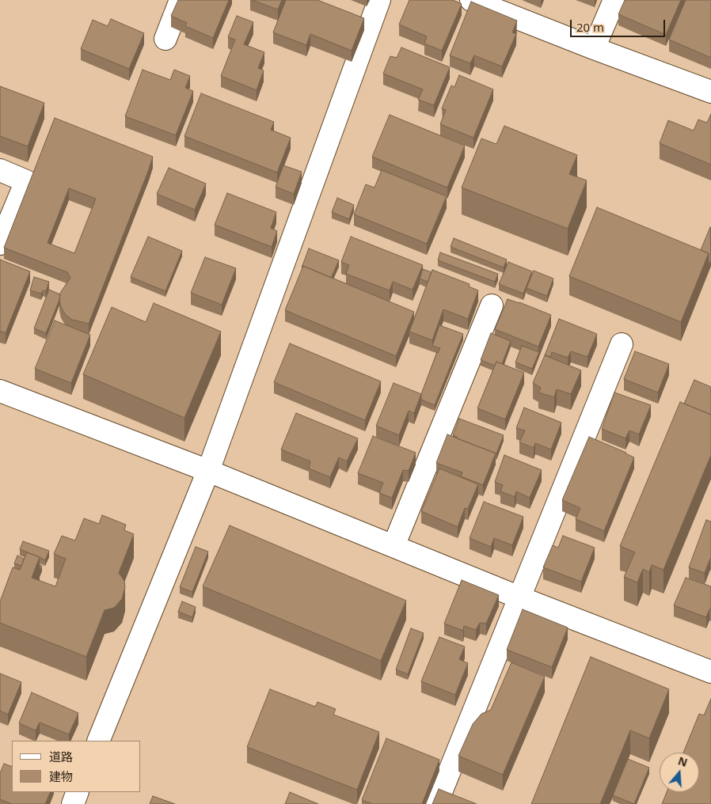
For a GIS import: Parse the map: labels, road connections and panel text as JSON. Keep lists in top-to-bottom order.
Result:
{
  "legend": ["道路", "建物"],
  "scale_bar": "20 m",
  "north": "top"
}
